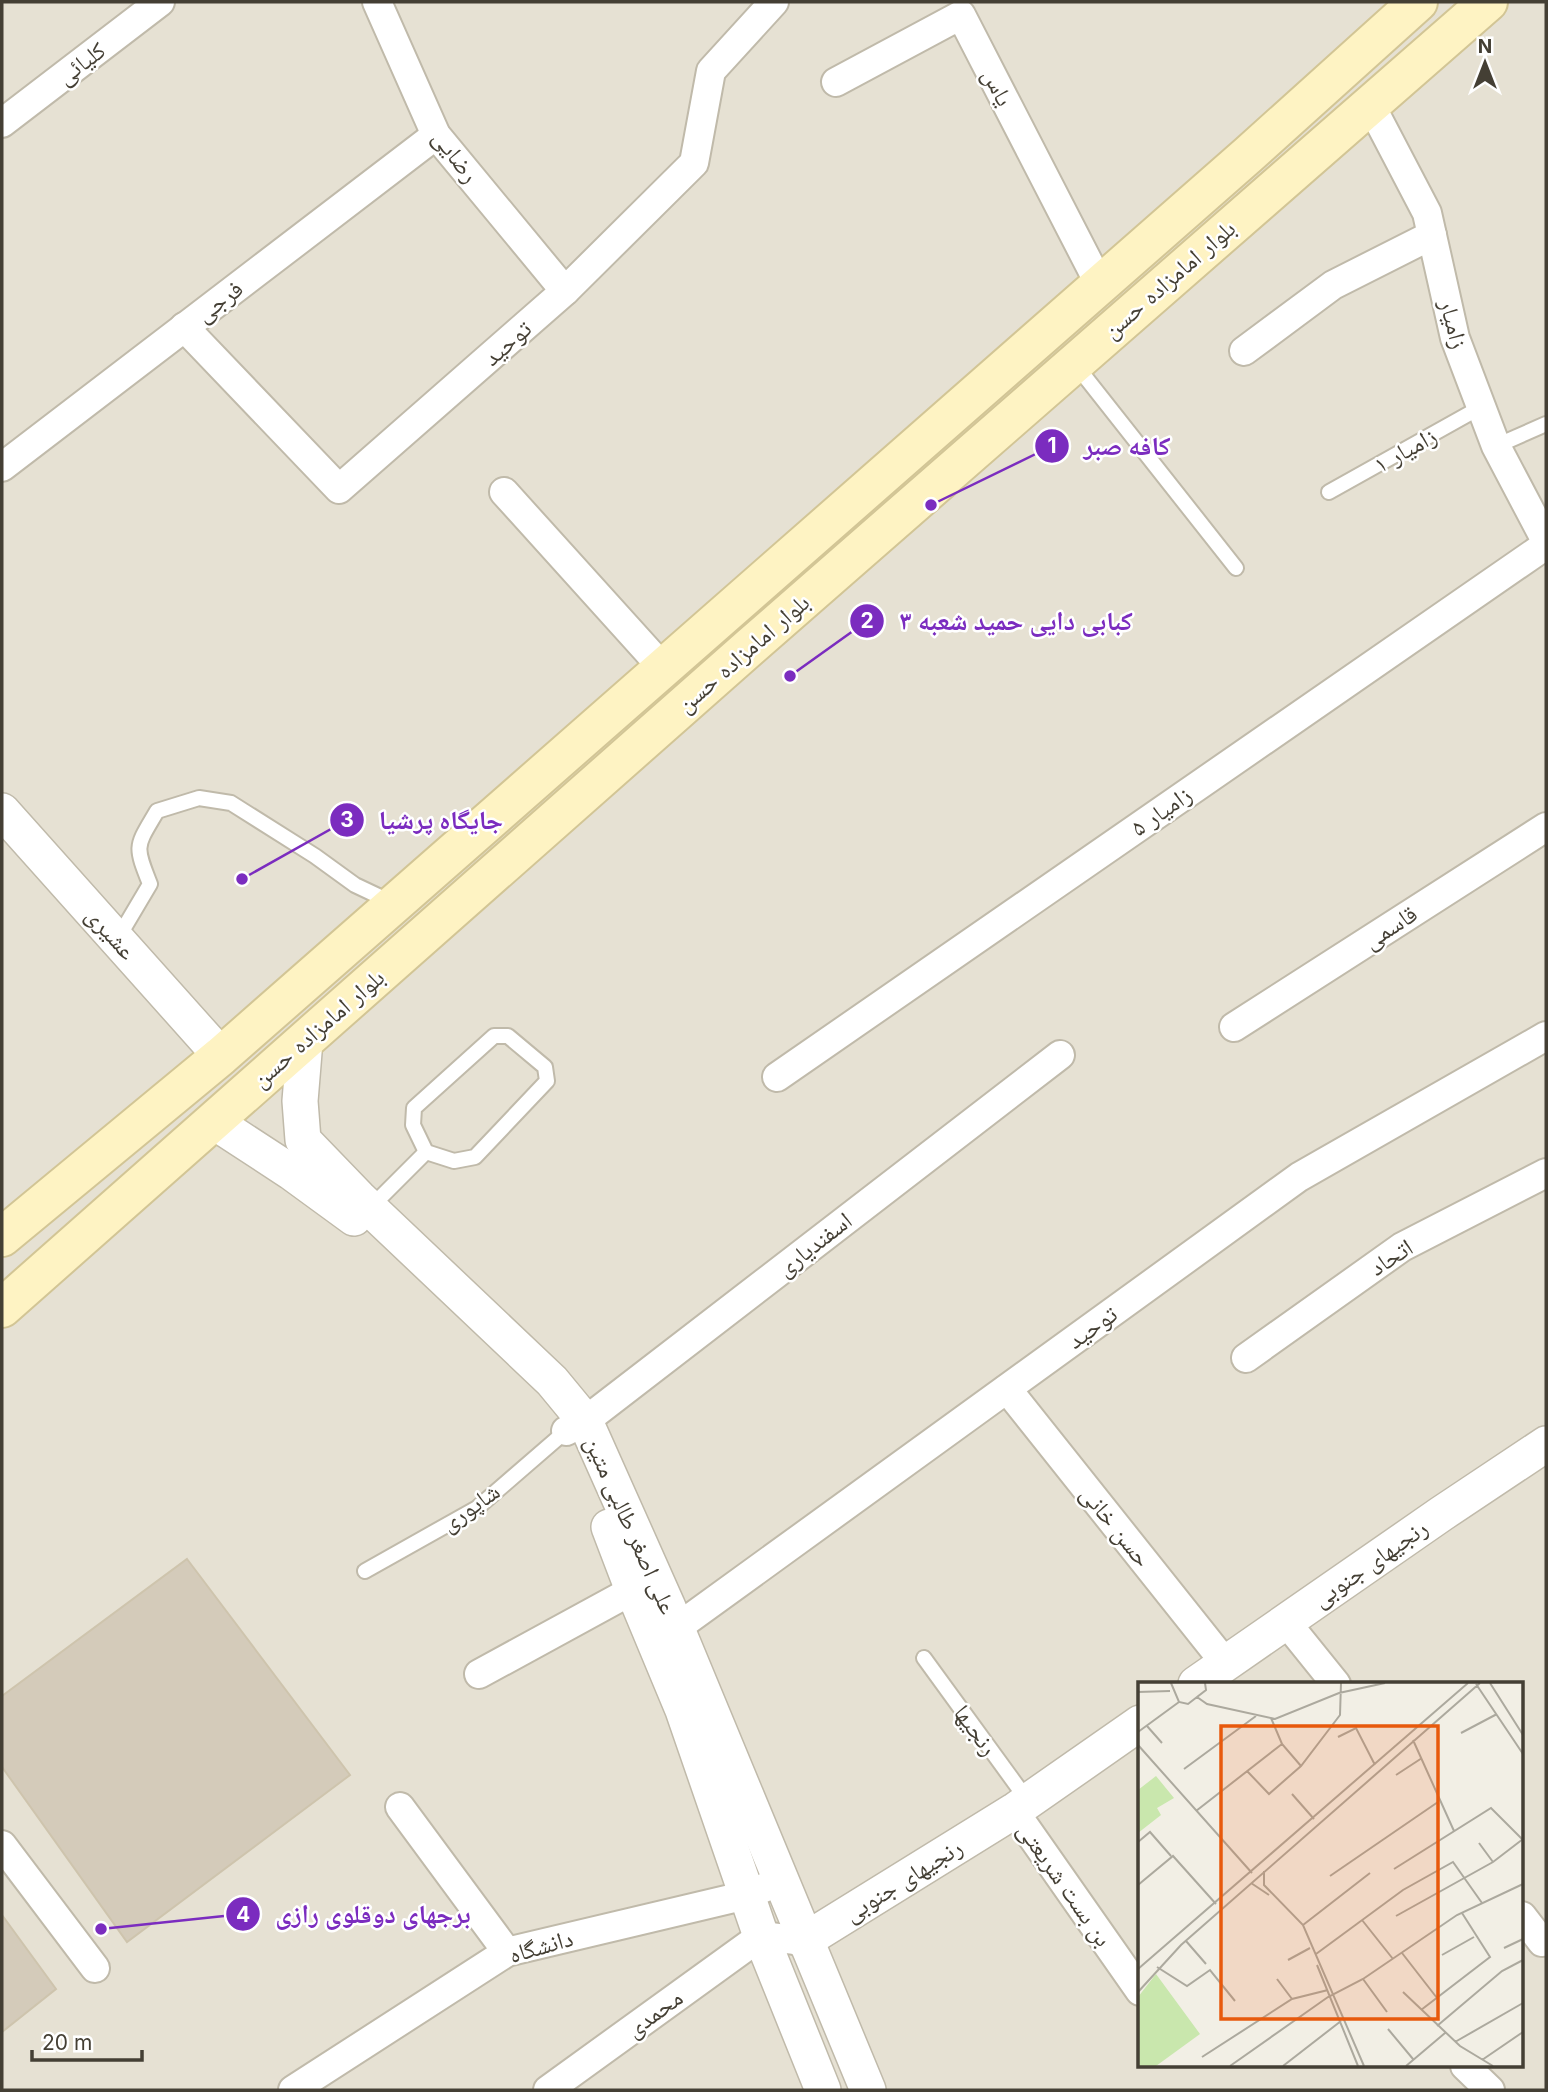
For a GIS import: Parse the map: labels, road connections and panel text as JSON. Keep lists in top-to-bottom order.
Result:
{
  "streets": {
    "main road": ["بلوار امامزاده حسن"],
    "street": [
      "کلیائی",
      "یاس",
      "رضایی",
      "فرجی",
      "زامیار",
      "توحید",
      "زامیار ۵",
      "قاسمی",
      "عشیری",
      "اسفندیاری",
      "اتحاد",
      "علی اصغر طالبی متین",
      "حسن خانی",
      "رنجیهای جنوبی",
      "بن بست شریعتی",
      "دانشگاه",
      "محمدی"
    ],
    "lane": ["زامیار ۱", "شاپوری", "رنجیها"]
  },
  "crossings": [
    ["یاس", "بلوار امامزاده حسن"],
    ["رضایی", "فرجی"],
    ["رضایی", "توحید"],
    ["بلوار امامزاده حسن", "زامیار"],
    ["بلوار امامزاده حسن", "عشیری"],
    ["بلوار امامزاده حسن", "علی اصغر طالبی متین"],
    ["فرجی", "توحید"],
    ["زامیار", "زامیار ۱"],
    ["زامیار", "زامیار ۵"],
    ["توحید", "علی اصغر طالبی متین"],
    ["توحید", "حسن خانی"],
    ["اسفندیاری", "شاپوری"],
    ["اسفندیاری", "علی اصغر طالبی متین"],
    ["شاپوری", "علی اصغر طالبی متین"],
    ["علی اصغر طالبی متین", "رنجیهای جنوبی"],
    ["علی اصغر طالبی متین", "دانشگاه"],
    ["علی اصغر طالبی متین", "محمدی"],
    ["حسن خانی", "رنجیهای جنوبی"],
    ["رنجیهای جنوبی", "رنجیها"],
    ["رنجیهای جنوبی", "بن بست شریعتی"],
    ["رنجیها", "بن بست شریعتی"]
  ],
  "places": [
    "کافه صبر",
    "کبابی دایی حمید شعبه ۳",
    "جایگاه پرشیا",
    "برجهای دوقلوی رازی"
  ],
  "scale_bar": "20 m",
  "north": "top"
}
